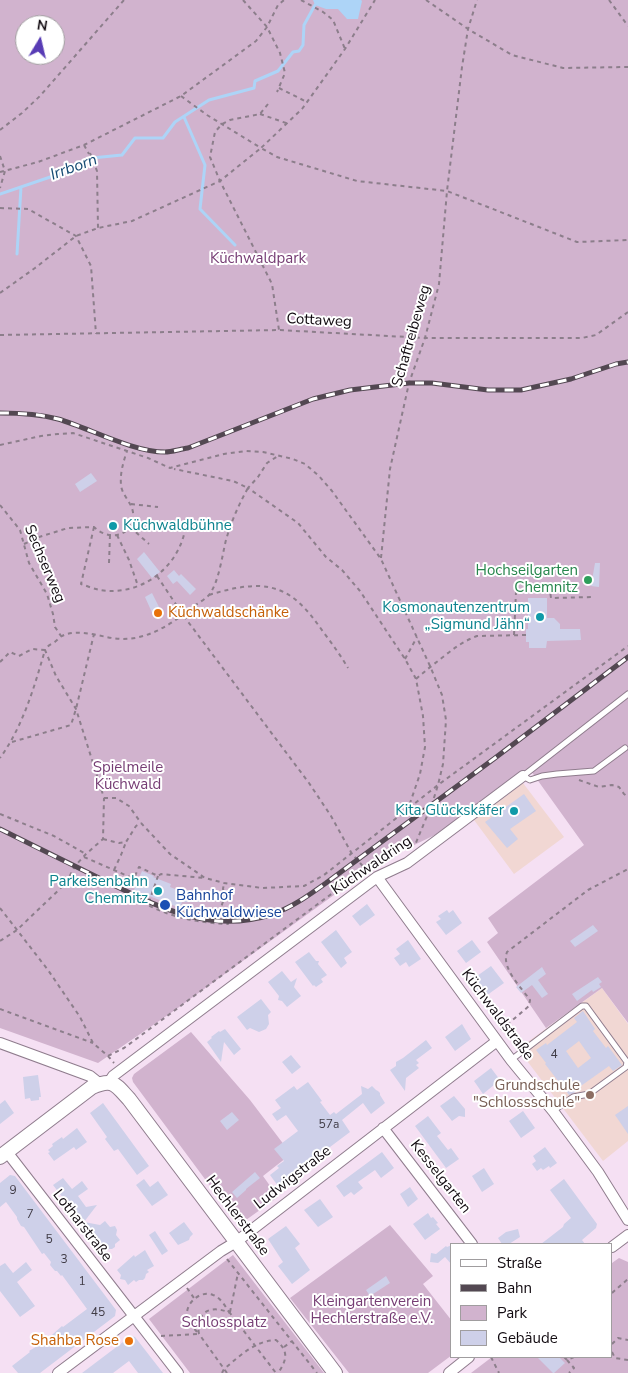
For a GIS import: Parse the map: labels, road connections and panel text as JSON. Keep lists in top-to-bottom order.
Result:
{
  "streets": {
    "main road": ["Hechlerstraße"],
    "street": [
      "Küchwaldring",
      "Küchwaldstraße",
      "Kesselgarten",
      "Ludwigstraße",
      "Lotharstraße"
    ],
    "path": ["Cottaweg", "Schaftreibeweg", "Sechserweg"]
  },
  "crossings": [
    ["Cottaweg", "Schaftreibeweg"],
    ["Küchwaldring", "Küchwaldstraße"],
    ["Küchwaldring", "Hechlerstraße"],
    ["Küchwaldstraße", "Ludwigstraße"],
    ["Kesselgarten", "Ludwigstraße"],
    ["Ludwigstraße", "Hechlerstraße"],
    ["Ludwigstraße", "Lotharstraße"]
  ],
  "water": ["Irrborn"],
  "parks": [
    "Küchwaldpark",
    "Spielmeile Küchwald",
    "Kleingartenverein Hechlerstraße e.V.",
    "Schlossplatz"
  ],
  "places": [
    "Küchwaldbühne",
    "Hochseilgarten Chemnitz",
    "Küchwaldschänke",
    "Kosmonautenzentrum „Sigmund Jähn“",
    "Kita Glückskäfer",
    "Parkeisenbahn Chemnitz",
    "Bahnhof Küchwaldwiese",
    "Grundschule \"Schlossschule\"",
    "Shahba Rose"
  ],
  "house_numbers": [
    "4",
    "57a",
    "9",
    "7",
    "5",
    "3",
    "1",
    "45"
  ],
  "legend": [
    "Straße",
    "Bahn",
    "Park",
    "Gebäude"
  ],
  "north": "top"
}
